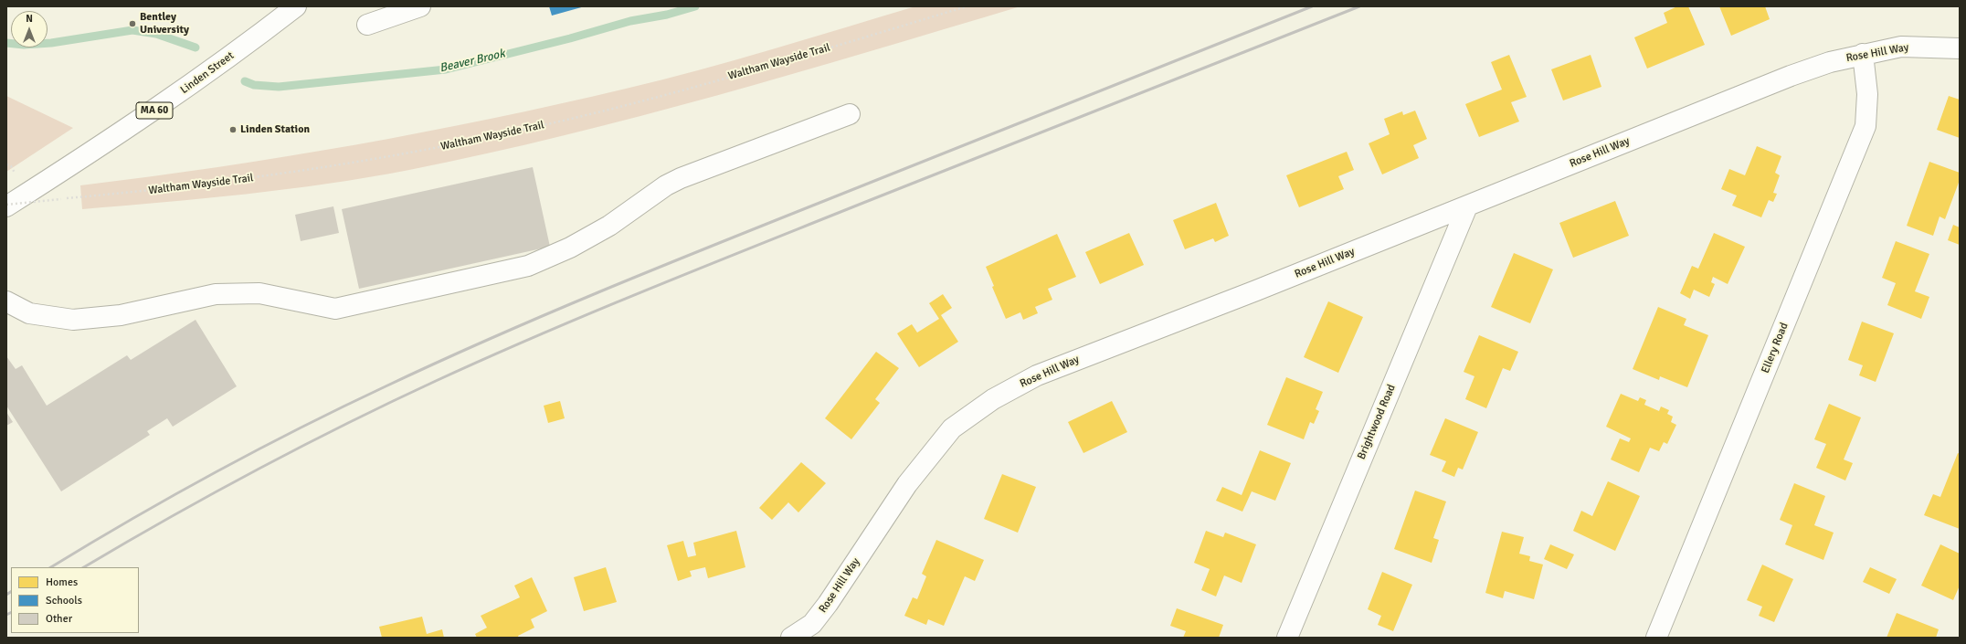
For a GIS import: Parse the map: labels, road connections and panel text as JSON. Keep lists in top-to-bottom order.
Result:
{
  "streets": {
    "street": [
      "Rose Hill Way",
      "Linden Street",
      "MA 60",
      "Ellery Road",
      "Brightwood Road"
    ],
    "path": ["Waltham Wayside Trail"]
  },
  "crossings": [
    ["Rose Hill Way", "Ellery Road"],
    ["Rose Hill Way", "Brightwood Road"],
    ["Waltham Wayside Trail", "Linden Street"]
  ],
  "water": ["Beaver Brook"],
  "places": ["Bentley University", "Linden Station"],
  "legend": ["Homes", "Schools", "Other"],
  "north": "top"
}
